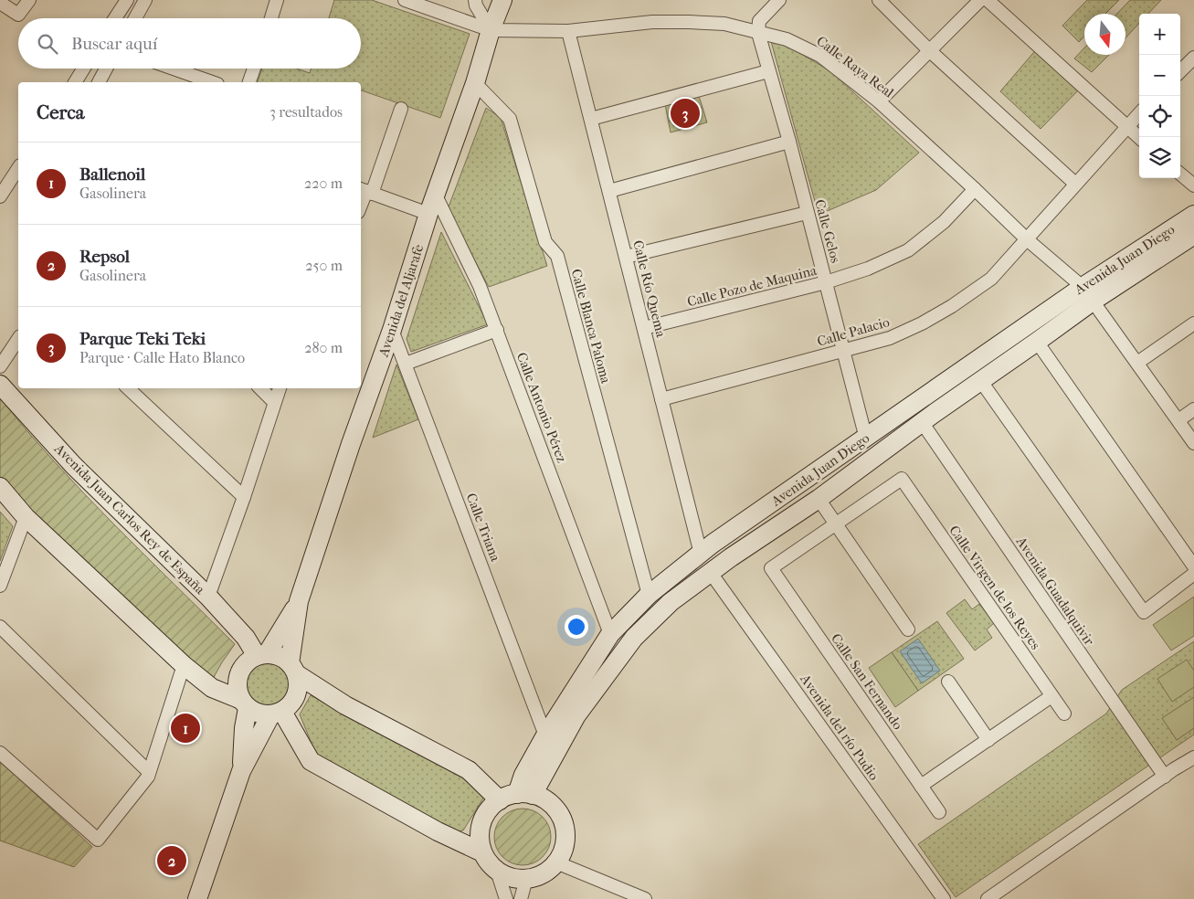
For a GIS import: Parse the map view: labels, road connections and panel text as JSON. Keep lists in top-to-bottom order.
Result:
{
  "streets": {
    "street": [
      "Calle Raya Real",
      "Calle Gelos",
      "Avenida Juan Diego",
      "Calle Pozo de Maquina",
      "Calle Río Quema",
      "Avenida del Aljarafe",
      "Calle Blanca Paloma",
      "Calle Palacio",
      "Calle Antonio Pérez",
      "Avenida Juan Carlos Rey de España",
      "Calle Triana",
      "Calle Virgen de los Reyes",
      "Avenida Guadalquivir",
      "Calle San Fernando",
      "Avenida del río Pudio"
    ]
  },
  "crossings": [
    ["Calle Raya Real", "Calle Gelos"],
    ["Calle Raya Real", "Avenida Juan Diego"],
    ["Calle Raya Real", "Calle Pozo de Maquina"],
    ["Calle Raya Real", "Calle Río Quema"],
    ["Calle Raya Real", "Avenida del Aljarafe"],
    ["Calle Raya Real", "Calle Palacio"],
    ["Calle Gelos", "Avenida Juan Diego"],
    ["Calle Gelos", "Calle Pozo de Maquina"],
    ["Calle Gelos", "Calle Palacio"],
    ["Avenida Juan Diego", "Calle Río Quema"],
    ["Avenida Juan Diego", "Calle Blanca Paloma"],
    ["Avenida Juan Diego", "Calle Antonio Pérez"],
    ["Avenida Juan Diego", "Calle Triana"],
    ["Avenida Juan Diego", "Avenida Guadalquivir"],
    ["Avenida Juan Diego", "Avenida del río Pudio"],
    ["Calle Pozo de Maquina", "Calle Río Quema"],
    ["Calle Río Quema", "Calle Palacio"],
    ["Avenida del Aljarafe", "Calle Blanca Paloma"],
    ["Avenida del Aljarafe", "Calle Antonio Pérez"],
    ["Avenida del Aljarafe", "Avenida Juan Carlos Rey de España"],
    ["Avenida del Aljarafe", "Calle Triana"],
    ["Calle Virgen de los Reyes", "Calle San Fernando"]
  ],
  "north": "bottom",
  "page": {
    "map_buttons": ["+", "−"],
    "search": "Buscar aquí",
    "heading": ["Cerca", "3 resultados"],
    "pins": ["3", "1", "2"],
    "list": [
      {
        "mark": "1",
        "name": "Ballenoil",
        "note": "Gasolinera",
        "value": "220 m"
      },
      {
        "mark": "2",
        "name": "Repsol",
        "note": "Gasolinera",
        "value": "250 m"
      },
      {
        "mark": "3",
        "name": "Parque Teki Teki",
        "note": "Parque · Calle Hato Blanco",
        "value": "280 m"
      }
    ]
  }
}
